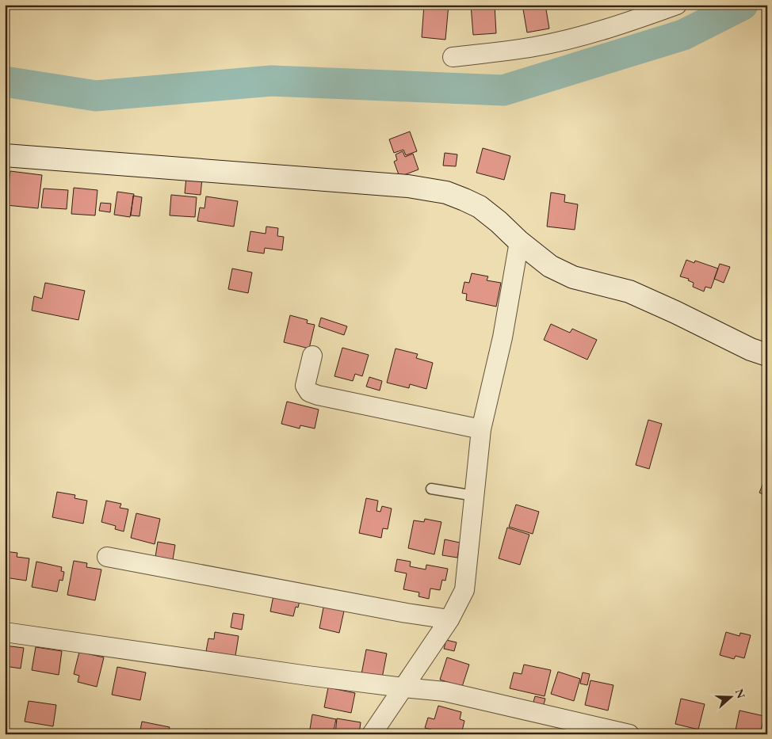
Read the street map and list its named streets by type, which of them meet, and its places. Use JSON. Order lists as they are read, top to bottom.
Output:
{
  "north": "right"
}
